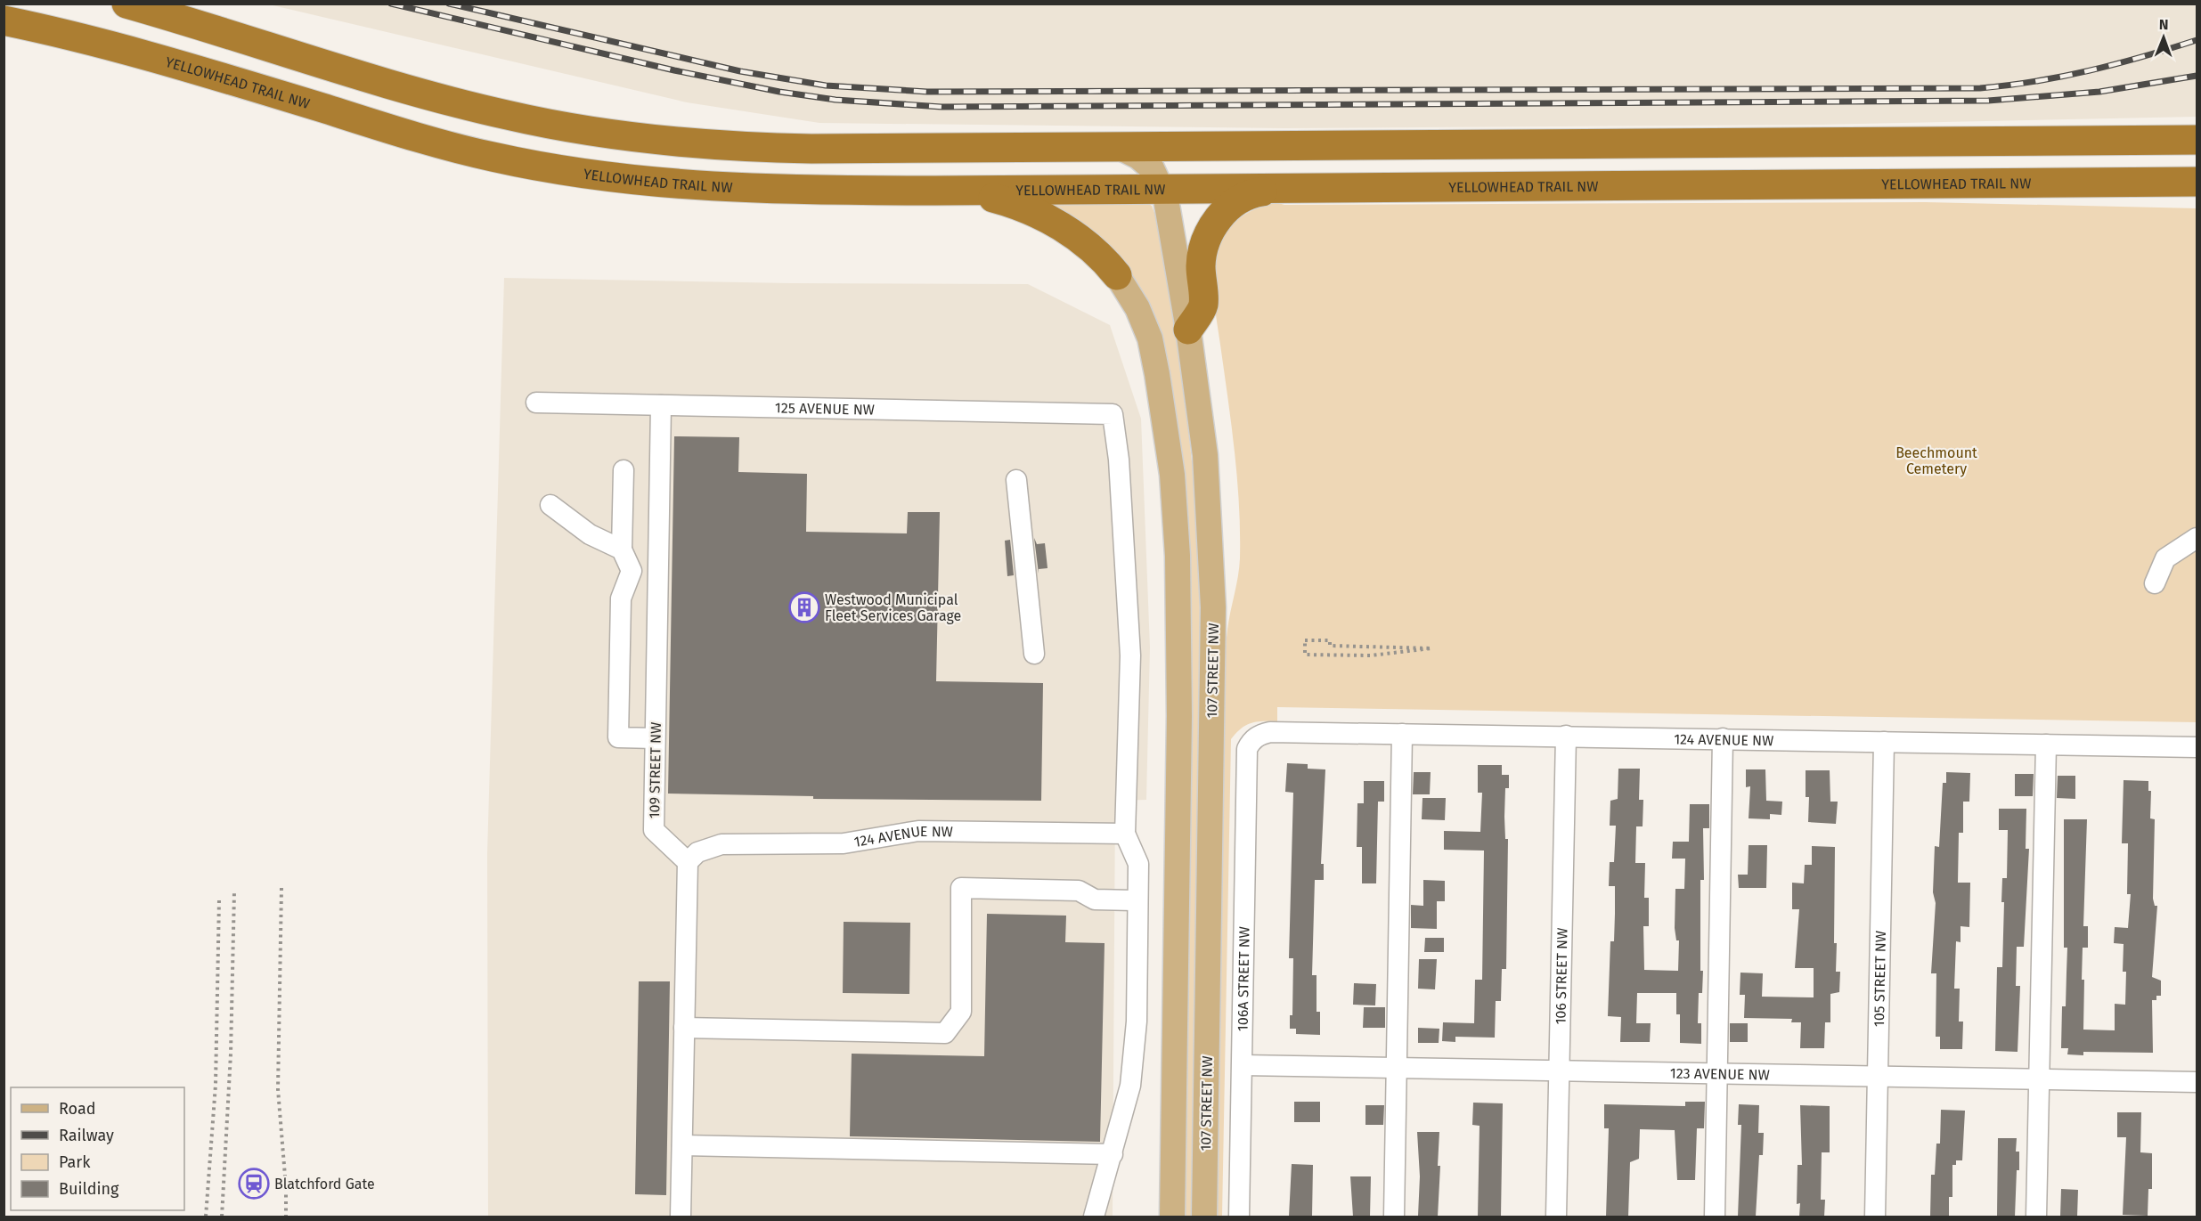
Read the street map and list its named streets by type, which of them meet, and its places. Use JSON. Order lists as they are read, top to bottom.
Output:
{
  "streets": {
    "highway": ["YELLOWHEAD TRAIL NW"],
    "main road": ["107 STREET NW"],
    "street": [
      "125 AVENUE NW",
      "124 AVENUE NW",
      "109 STREET NW",
      "106 STREET NW",
      "106A STREET NW",
      "105 STREET NW",
      "123 AVENUE NW"
    ]
  },
  "crossings": [
    ["YELLOWHEAD TRAIL NW", "107 STREET NW"],
    ["125 AVENUE NW", "124 AVENUE NW"],
    ["125 AVENUE NW", "109 STREET NW"],
    ["124 AVENUE NW", "109 STREET NW"],
    ["124 AVENUE NW", "106 STREET NW"],
    ["124 AVENUE NW", "106A STREET NW"],
    ["124 AVENUE NW", "105 STREET NW"],
    ["106 STREET NW", "123 AVENUE NW"],
    ["106A STREET NW", "123 AVENUE NW"],
    ["105 STREET NW", "123 AVENUE NW"]
  ],
  "parks": ["Beechmount Cemetery"],
  "places": {
    "building": ["Westwood Municipal Fleet Services Garage"],
    "station": ["Blatchford Gate"]
  },
  "legend": [
    "Road",
    "Railway",
    "Park",
    "Building"
  ],
  "north": "top"
}
